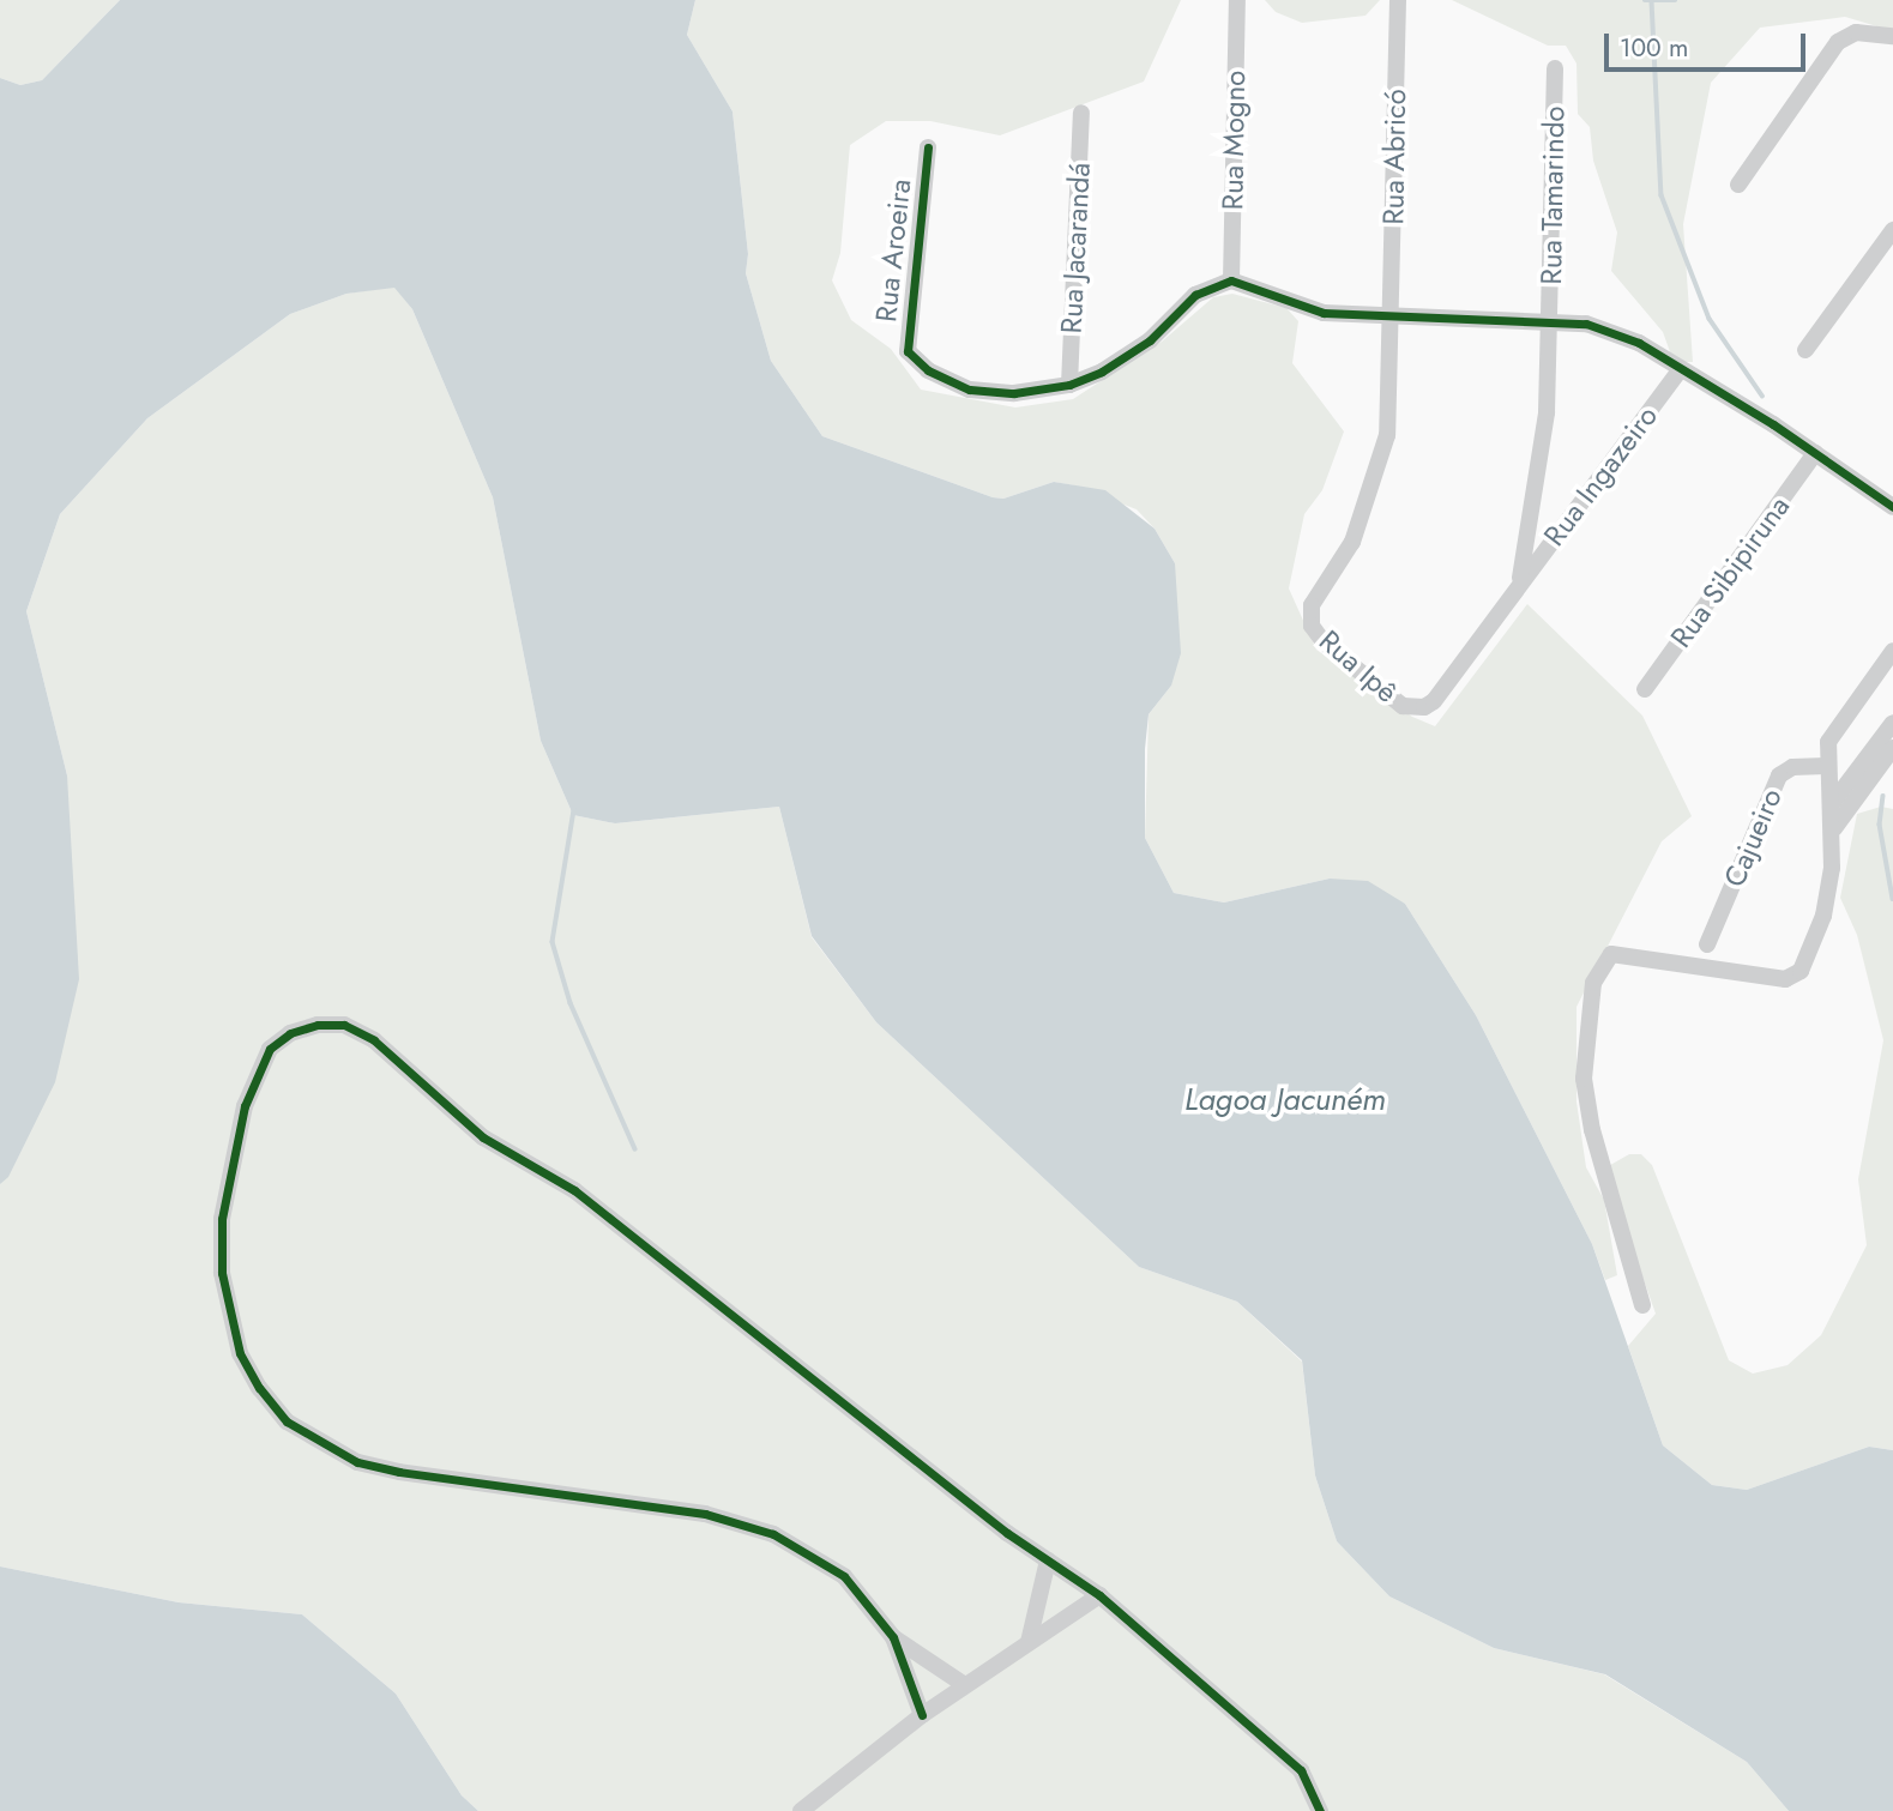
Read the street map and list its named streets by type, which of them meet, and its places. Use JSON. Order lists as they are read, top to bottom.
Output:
{
  "streets": {
    "street": [
      "Rua Mogno",
      "Rua Abricó",
      "Rua Tamarindo",
      "Rua Jacarandá",
      "Rua Aroeira",
      "Rua Ingazeiro",
      "Rua Sibipiruna",
      "Rua Ipê",
      "Cajueiro"
    ]
  },
  "crossings": [
    ["Rua Abricó", "Rua Ipê"],
    ["Rua Tamarindo", "Rua Ingazeiro"],
    ["Rua Tamarindo", "Rua Ipê"],
    ["Rua Jacarandá", "Rua Aroeira"],
    ["Rua Ingazeiro", "Rua Ipê"]
  ],
  "water": ["Lagoa Jacuném"],
  "scale_bar": "100 m"
}
